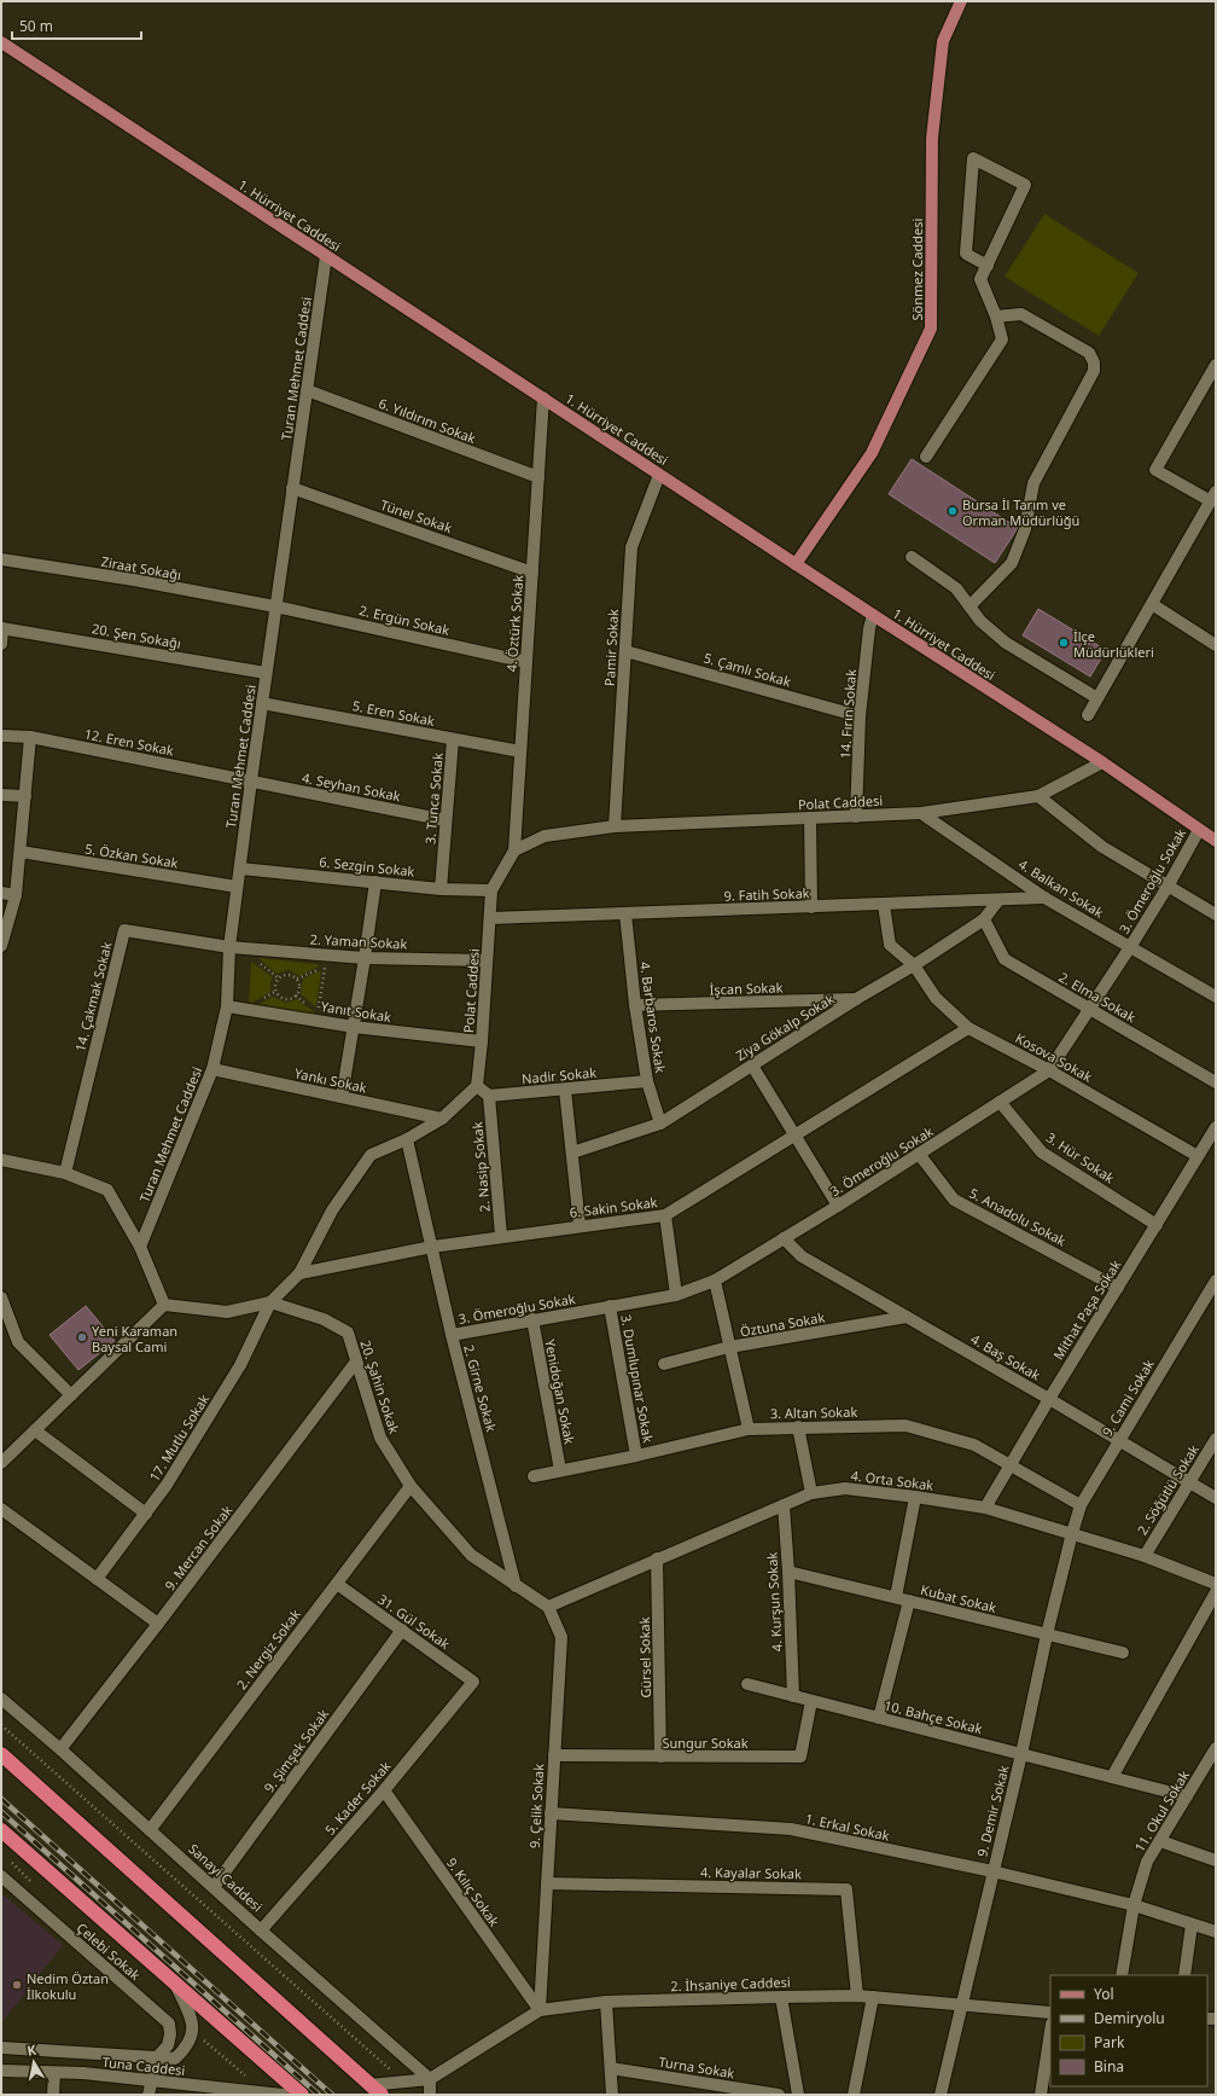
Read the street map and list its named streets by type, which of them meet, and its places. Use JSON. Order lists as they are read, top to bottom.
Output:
{
  "streets": {
    "main road": ["1. Hürriyet Caddesi", "Sönmez Caddesi"],
    "street": [
      "Turan Mehmet Caddesi",
      "6. Yıldırım Sokak",
      "Tünel Sokak",
      "Ziraat Sokağı",
      "2. Ergün Sokak",
      "4. Öztürk Sokak",
      "20. Şen Sokağı",
      "Pamir Sokak",
      "5. Çamlı Sokak",
      "5. Eren Sokak",
      "14. Fırın Sokak",
      "12. Eren Sokak",
      "4. Seyhan Sokak",
      "3. Tunca Sokak",
      "Polat Caddesi",
      "5. Özkan Sokak",
      "6. Sezgin Sokak",
      "3. Ömeroğlu Sokak",
      "4. Balkan Sokak",
      "9. Fatih Sokak",
      "2. Yaman Sokak",
      "İşcan Sokak",
      "14. Çakmak Sokak",
      "2. Elma Sokak",
      "Yanıt Sokak",
      "4. Barbaros Sokak",
      "Ziya Gökalp Sokak",
      "Kosova Sokak",
      "Nadir Sokak",
      "Yankı Sokak",
      "3. Hür Sokak",
      "2. Nasip Sokak",
      "6. Sakin Sokak",
      "5. Anadolu Sokak",
      "Mithat Paşa Sokak",
      "Öztuna Sokak",
      "4. Baş Sokak",
      "3. Dumlupınar Sokak",
      "20. Şahin Sokak",
      "2. Girne Sokak",
      "Yenidoğan Sokak",
      "9. Cami Sokak",
      "3. Altan Sokak",
      "17. Mutlu Sokak",
      "4. Orta Sokak",
      "2. Söğütlü Sokak",
      "9. Mercan Sokak",
      "Kubat Sokak",
      "4. Kurşun Sokak",
      "31. Gül Sokak",
      "2. Nergiz Sokak",
      "Gürsel Sokak",
      "10. Bahçe Sokak",
      "Sungur Sokak",
      "9. Şimşek Sokak",
      "5. Kader Sokak",
      "9. Çelik Sokak",
      "9. Demir Sokak",
      "11. Okul Sokak",
      "1. Erkal Sokak",
      "4. Kayalar Sokak",
      "Sanayi Caddesi",
      "9. Kılıç Sokak",
      "Çelebi Sokak",
      "2. İhsaniye Caddesi",
      "Tuna Caddesi",
      "Turna Sokak"
    ]
  },
  "crossings": [
    ["1. Hürriyet Caddesi", "Sönmez Caddesi"],
    ["1. Hürriyet Caddesi", "Turan Mehmet Caddesi"],
    ["1. Hürriyet Caddesi", "4. Öztürk Sokak"],
    ["1. Hürriyet Caddesi", "Pamir Sokak"],
    ["1. Hürriyet Caddesi", "14. Fırın Sokak"],
    ["1. Hürriyet Caddesi", "Polat Caddesi"],
    ["1. Hürriyet Caddesi", "3. Ömeroğlu Sokak"],
    ["Turan Mehmet Caddesi", "6. Yıldırım Sokak"],
    ["Turan Mehmet Caddesi", "Tünel Sokak"],
    ["Turan Mehmet Caddesi", "Ziraat Sokağı"],
    ["Turan Mehmet Caddesi", "2. Ergün Sokak"],
    ["Turan Mehmet Caddesi", "20. Şen Sokağı"],
    ["Turan Mehmet Caddesi", "5. Eren Sokak"],
    ["Turan Mehmet Caddesi", "12. Eren Sokak"],
    ["Turan Mehmet Caddesi", "4. Seyhan Sokak"],
    ["Turan Mehmet Caddesi", "5. Özkan Sokak"],
    ["Turan Mehmet Caddesi", "6. Sezgin Sokak"],
    ["Turan Mehmet Caddesi", "2. Yaman Sokak"],
    ["Turan Mehmet Caddesi", "14. Çakmak Sokak"],
    ["Turan Mehmet Caddesi", "Yanıt Sokak"],
    ["Turan Mehmet Caddesi", "Yankı Sokak"],
    ["6. Yıldırım Sokak", "4. Öztürk Sokak"],
    ["Tünel Sokak", "4. Öztürk Sokak"],
    ["Ziraat Sokağı", "2. Ergün Sokak"],
    ["2. Ergün Sokak", "4. Öztürk Sokak"],
    ["4. Öztürk Sokak", "5. Eren Sokak"],
    ["4. Öztürk Sokak", "Polat Caddesi"],
    ["Pamir Sokak", "5. Çamlı Sokak"],
    ["Pamir Sokak", "Polat Caddesi"],
    ["5. Çamlı Sokak", "14. Fırın Sokak"],
    ["5. Eren Sokak", "3. Tunca Sokak"],
    ["14. Fırın Sokak", "Polat Caddesi"],
    ["12. Eren Sokak", "4. Seyhan Sokak"],
    ["4. Seyhan Sokak", "3. Tunca Sokak"],
    ["3. Tunca Sokak", "6. Sezgin Sokak"],
    ["Polat Caddesi", "6. Sezgin Sokak"],
    ["Polat Caddesi", "4. Balkan Sokak"],
    ["Polat Caddesi", "9. Fatih Sokak"],
    ["Polat Caddesi", "2. Yaman Sokak"],
    ["Polat Caddesi", "Yanıt Sokak"],
    ["3. Ömeroğlu Sokak", "4. Balkan Sokak"],
    ["3. Ömeroğlu Sokak", "2. Elma Sokak"],
    ["3. Ömeroğlu Sokak", "Kosova Sokak"],
    ["3. Ömeroğlu Sokak", "3. Hür Sokak"],
    ["3. Ömeroğlu Sokak", "5. Anadolu Sokak"],
    ["3. Ömeroğlu Sokak", "4. Baş Sokak"],
    ["3. Ömeroğlu Sokak", "3. Dumlupınar Sokak"],
    ["3. Ömeroğlu Sokak", "2. Girne Sokak"],
    ["3. Ömeroğlu Sokak", "Yenidoğan Sokak"],
    ["4. Balkan Sokak", "9. Fatih Sokak"],
    ["9. Fatih Sokak", "4. Barbaros Sokak"],
    ["9. Fatih Sokak", "Ziya Gökalp Sokak"],
    ["9. Fatih Sokak", "Kosova Sokak"],
    ["2. Yaman Sokak", "14. Çakmak Sokak"],
    ["İşcan Sokak", "4. Barbaros Sokak"],
    ["İşcan Sokak", "Ziya Gökalp Sokak"],
    ["2. Elma Sokak", "Ziya Gökalp Sokak"],
    ["4. Barbaros Sokak", "Ziya Gökalp Sokak"],
    ["4. Barbaros Sokak", "Nadir Sokak"],
    ["Ziya Gökalp Sokak", "Kosova Sokak"],
    ["Kosova Sokak", "6. Sakin Sokak"],
    ["Kosova Sokak", "Mithat Paşa Sokak"],
    ["Nadir Sokak", "2. Nasip Sokak"],
    ["3. Hür Sokak", "Mithat Paşa Sokak"],
    ["2. Nasip Sokak", "6. Sakin Sokak"],
    ["6. Sakin Sokak", "2. Girne Sokak"],
    ["5. Anadolu Sokak", "Mithat Paşa Sokak"],
    ["Mithat Paşa Sokak", "4. Baş Sokak"],
    ["Mithat Paşa Sokak", "3. Altan Sokak"],
    ["Mithat Paşa Sokak", "4. Orta Sokak"],
    ["Öztuna Sokak", "4. Baş Sokak"],
    ["4. Baş Sokak", "9. Cami Sokak"],
    ["4. Baş Sokak", "2. Söğütlü Sokak"],
    ["3. Dumlupınar Sokak", "3. Altan Sokak"],
    ["20. Şahin Sokak", "2. Girne Sokak"],
    ["20. Şahin Sokak", "17. Mutlu Sokak"],
    ["20. Şahin Sokak", "4. Orta Sokak"],
    ["20. Şahin Sokak", "9. Mercan Sokak"],
    ["20. Şahin Sokak", "2. Nergiz Sokak"],
    ["20. Şahin Sokak", "9. Çelik Sokak"],
    ["Yenidoğan Sokak", "3. Altan Sokak"],
    ["9. Cami Sokak", "3. Altan Sokak"],
    ["9. Cami Sokak", "4. Orta Sokak"],
    ["9. Cami Sokak", "9. Demir Sokak"],
    ["4. Orta Sokak", "2. Söğütlü Sokak"],
    ["4. Orta Sokak", "4. Kurşun Sokak"],
    ["4. Orta Sokak", "Gürsel Sokak"],
    ["4. Orta Sokak", "9. Çelik Sokak"],
    ["4. Orta Sokak", "9. Demir Sokak"],
    ["9. Mercan Sokak", "Sanayi Caddesi"],
    ["Kubat Sokak", "4. Kurşun Sokak"],
    ["Kubat Sokak", "9. Demir Sokak"],
    ["4. Kurşun Sokak", "10. Bahçe Sokak"],
    ["31. Gül Sokak", "2. Nergiz Sokak"],
    ["31. Gül Sokak", "9. Şimşek Sokak"],
    ["31. Gül Sokak", "5. Kader Sokak"],
    ["2. Nergiz Sokak", "Sanayi Caddesi"],
    ["Gürsel Sokak", "Sungur Sokak"],
    ["10. Bahçe Sokak", "Sungur Sokak"],
    ["10. Bahçe Sokak", "9. Demir Sokak"],
    ["10. Bahçe Sokak", "11. Okul Sokak"],
    ["Sungur Sokak", "9. Çelik Sokak"],
    ["9. Şimşek Sokak", "Sanayi Caddesi"],
    ["5. Kader Sokak", "Sanayi Caddesi"],
    ["5. Kader Sokak", "9. Kılıç Sokak"],
    ["9. Çelik Sokak", "1. Erkal Sokak"],
    ["9. Çelik Sokak", "4. Kayalar Sokak"],
    ["9. Çelik Sokak", "9. Kılıç Sokak"],
    ["9. Çelik Sokak", "2. İhsaniye Caddesi"],
    ["9. Demir Sokak", "1. Erkal Sokak"],
    ["9. Demir Sokak", "2. İhsaniye Caddesi"],
    ["11. Okul Sokak", "1. Erkal Sokak"],
    ["4. Kayalar Sokak", "2. İhsaniye Caddesi"],
    ["Sanayi Caddesi", "2. İhsaniye Caddesi"],
    ["9. Kılıç Sokak", "2. İhsaniye Caddesi"],
    ["Çelebi Sokak", "Tuna Caddesi"]
  ],
  "places": [
    "Bursa İl Tarım ve Orman Müdürlüğü",
    "İlçe Müdürlükleri",
    "Yeni Karaman Baysal Cami",
    "Nedim Öztan İlkokulu"
  ],
  "legend": [
    "Yol",
    "Demiryolu",
    "Park",
    "Bina"
  ],
  "scale_bar": "50 m",
  "north": "top"
}
